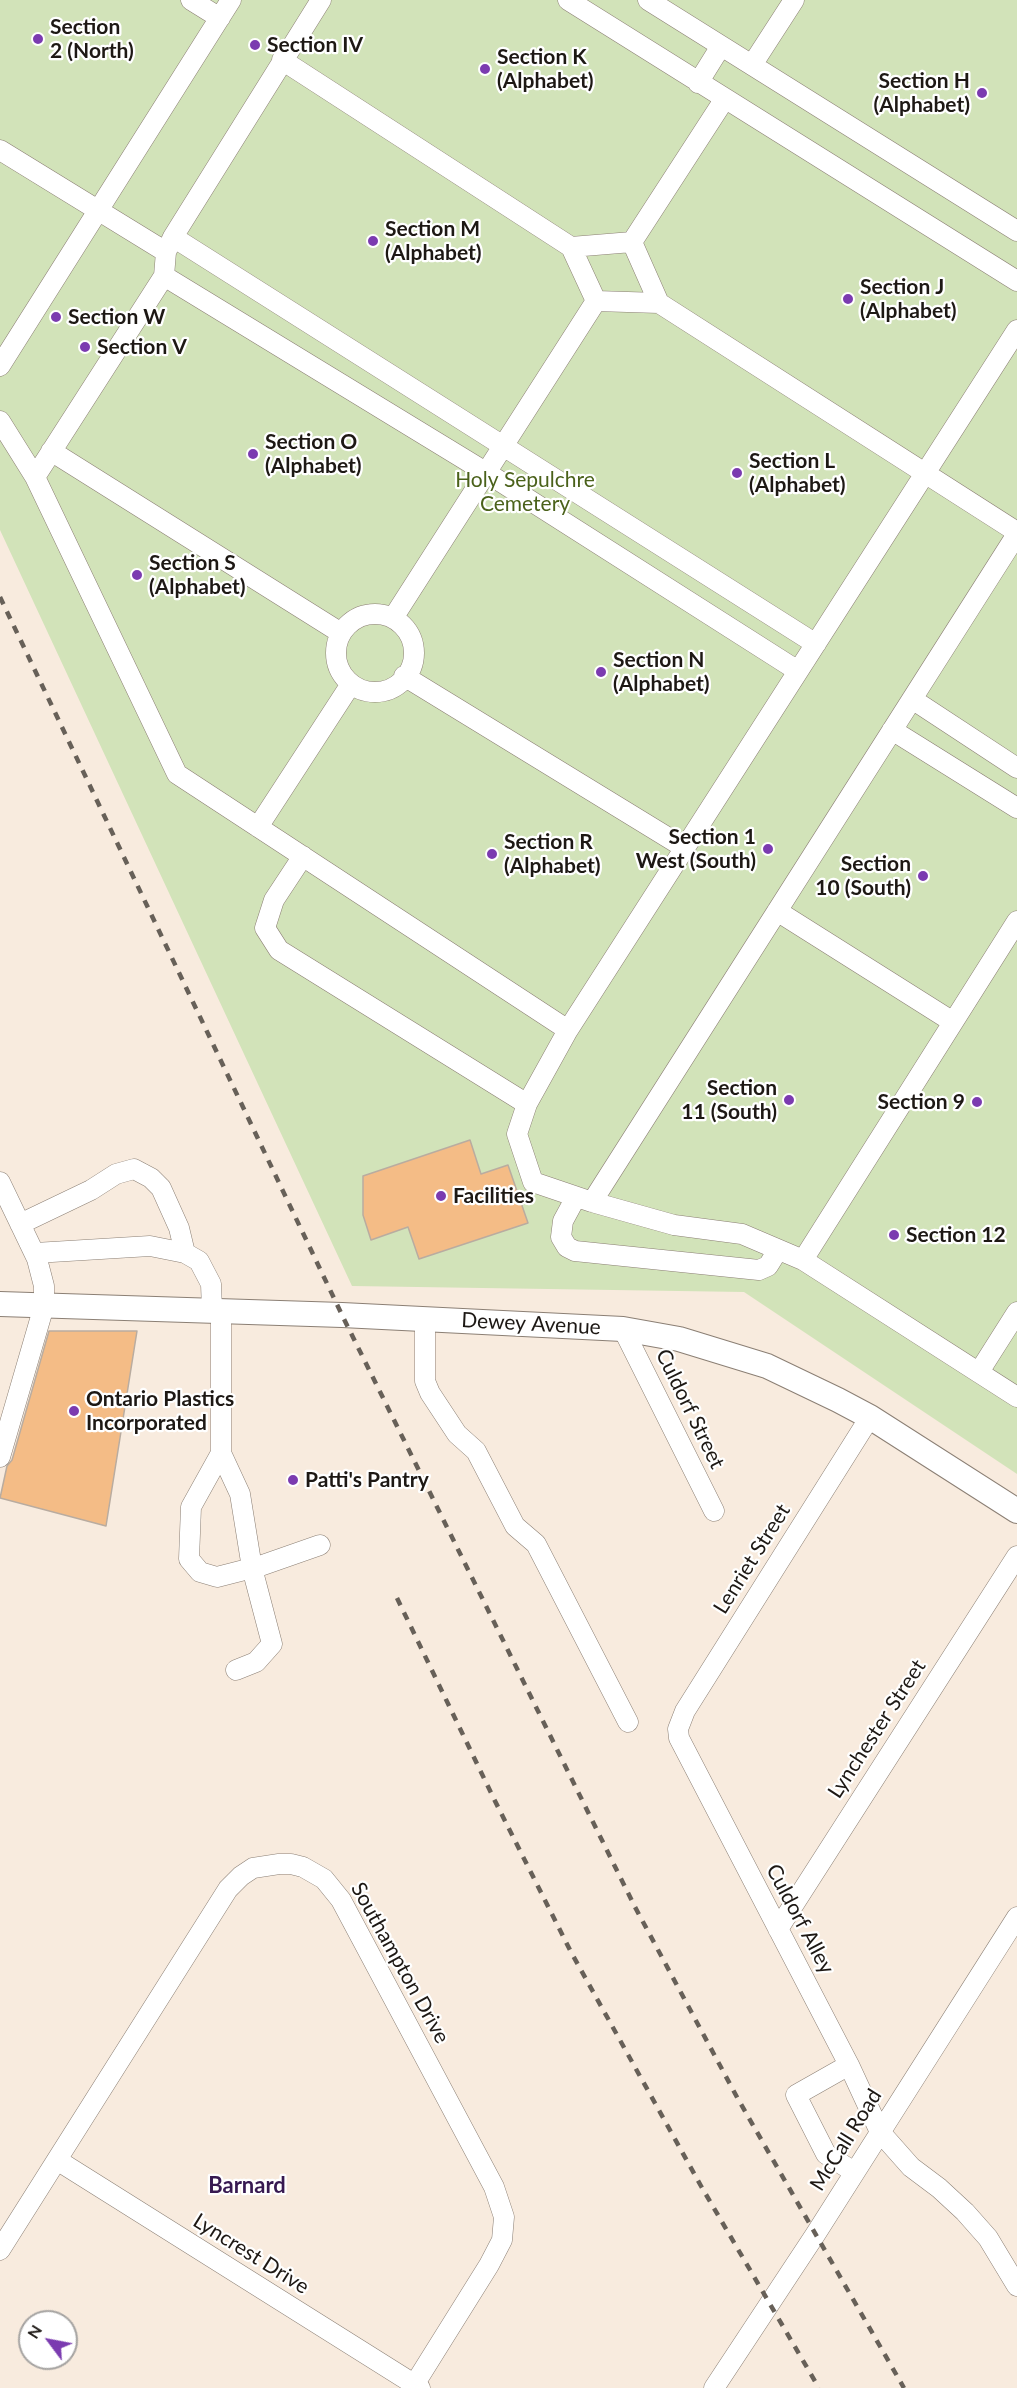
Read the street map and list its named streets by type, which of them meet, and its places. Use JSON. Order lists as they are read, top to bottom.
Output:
{
  "streets": {
    "main road": ["Dewey Avenue"],
    "street": [
      "Culdorf Street",
      "Lenriet Street",
      "Lynchester Street",
      "Culdorf Alley",
      "Southampton Drive",
      "McCall Road",
      "Lyncrest Drive"
    ]
  },
  "crossings": [
    ["Dewey Avenue", "Culdorf Street"],
    ["Dewey Avenue", "Lenriet Street"],
    ["Lenriet Street", "Culdorf Alley"],
    ["Lynchester Street", "Culdorf Alley"],
    ["Culdorf Alley", "McCall Road"],
    ["Southampton Drive", "Lyncrest Drive"]
  ],
  "districts": ["Barnard"],
  "parks": ["Holy Sepulchre Cemetery"],
  "places": [
    "Section 2 (North)",
    "Section IV",
    "Section K (Alphabet)",
    "Section H (Alphabet)",
    "Section M (Alphabet)",
    "Section J (Alphabet)",
    "Section W",
    "Section V",
    "Section O (Alphabet)",
    "Section L (Alphabet)",
    "Section S (Alphabet)",
    "Section N (Alphabet)",
    "Section 1 West (South)",
    "Section R (Alphabet)",
    "Section 10 (South)",
    "Section 11 (South)",
    "Section 9",
    "Facilities",
    "Section 12",
    "Ontario Plastics Incorporated",
    "Patti's Pantry"
  ],
  "north": "top left"
}
